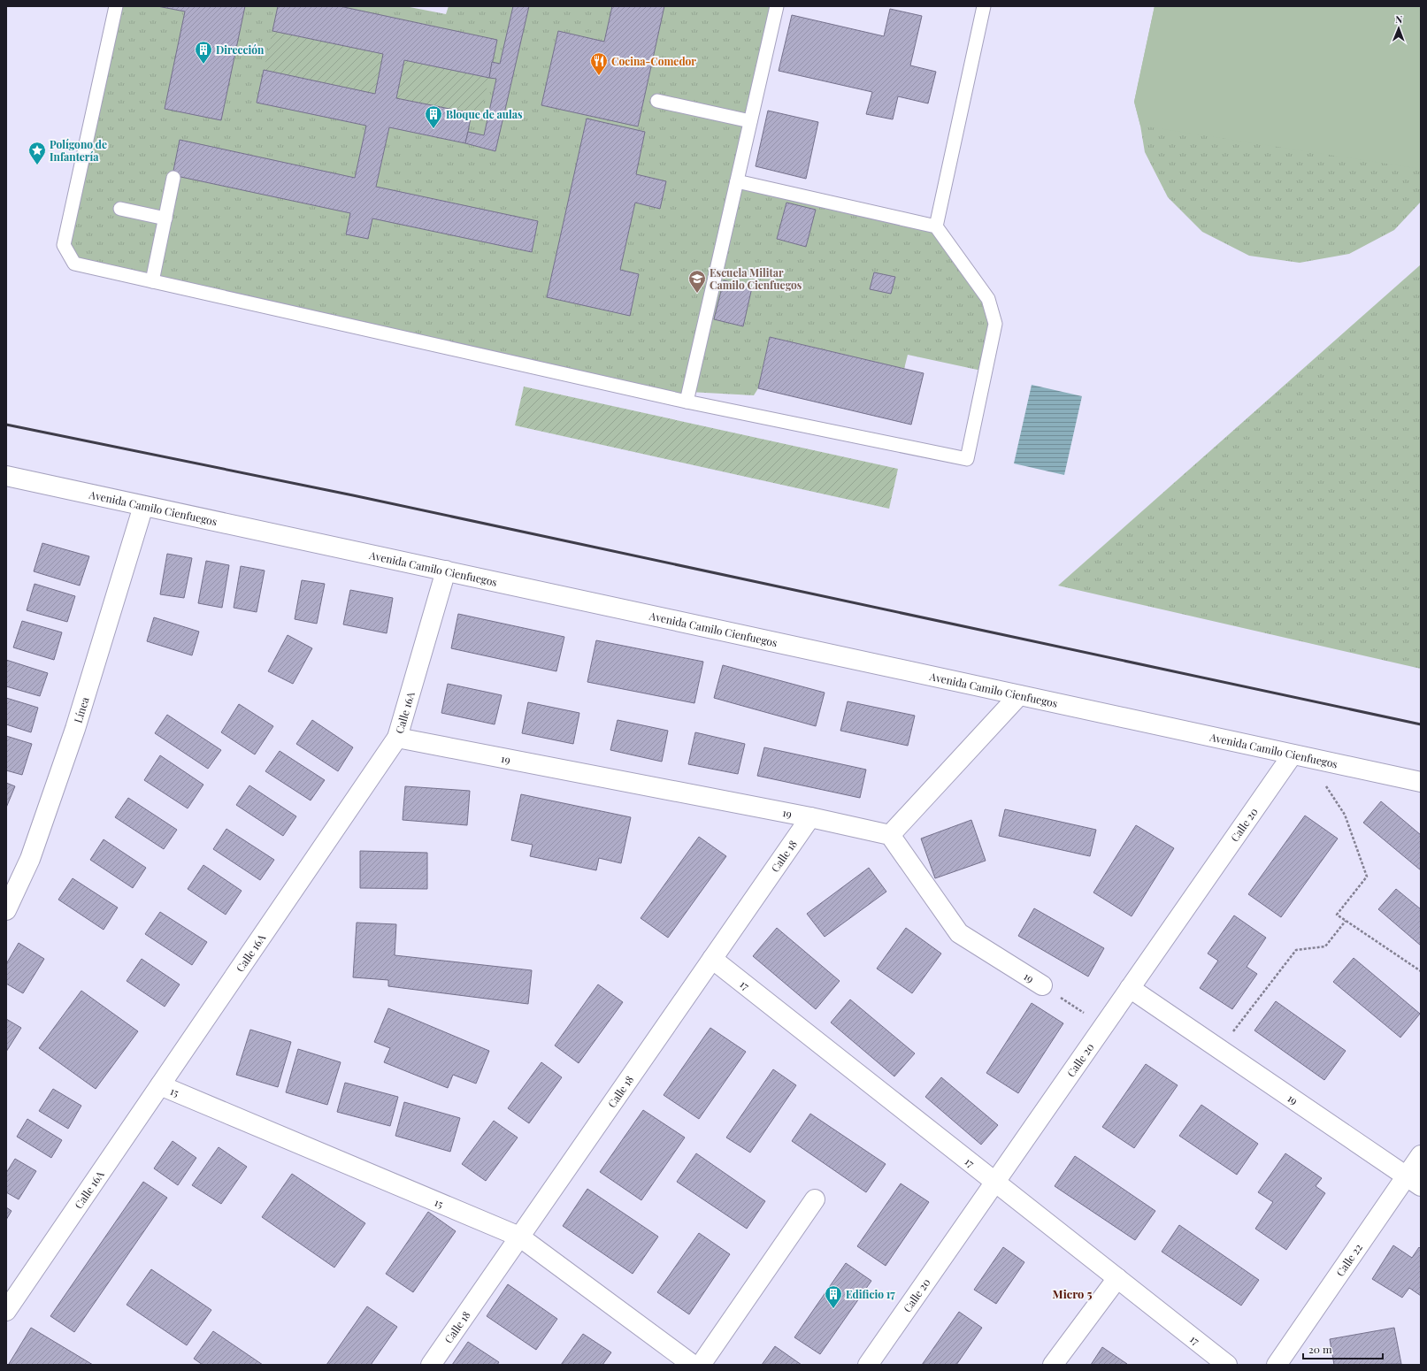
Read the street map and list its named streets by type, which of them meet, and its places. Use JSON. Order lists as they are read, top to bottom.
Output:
{
  "streets": {
    "street": [
      "Avenida Camilo Cienfuegos",
      "Línea",
      "Calle 16A",
      "19",
      "Calle 20",
      "Calle 18",
      "17",
      "15",
      "Calle 22"
    ]
  },
  "crossings": [
    ["Avenida Camilo Cienfuegos", "Línea"],
    ["Avenida Camilo Cienfuegos", "Calle 16A"],
    ["Avenida Camilo Cienfuegos", "Calle 20"],
    ["Calle 16A", "19"],
    ["Calle 16A", "15"],
    ["19", "Calle 20"],
    ["19", "Calle 18"],
    ["19", "Calle 22"],
    ["Calle 20", "17"],
    ["Calle 18", "17"],
    ["Calle 18", "15"]
  ],
  "districts": ["Micro 5"],
  "places": {
    "building": ["Dirección", "Bloque de aulas", "Edificio 17"],
    "restaurant": ["Cocina-Comedor"],
    "place": ["Polígono de Infantería"],
    "school or university": ["Escuela Militar Camilo Cienfuegos"]
  },
  "scale_bar": "20 m",
  "north": "top"
}
